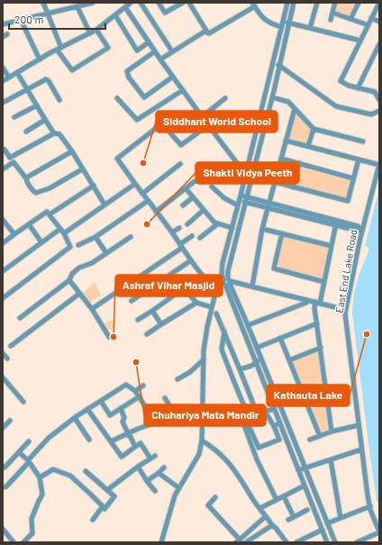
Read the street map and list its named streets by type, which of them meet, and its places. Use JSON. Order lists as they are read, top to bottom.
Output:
{
  "streets": {
    "street": ["East End Lake Road"]
  },
  "places": [
    "Siddhant World School",
    "Shakti Vidya Peeth",
    "Kathauta Lake",
    "Ashraf Vihar Masjid",
    "Chuhariya Mata Mandir"
  ],
  "scale_bar": "200 m"
}
